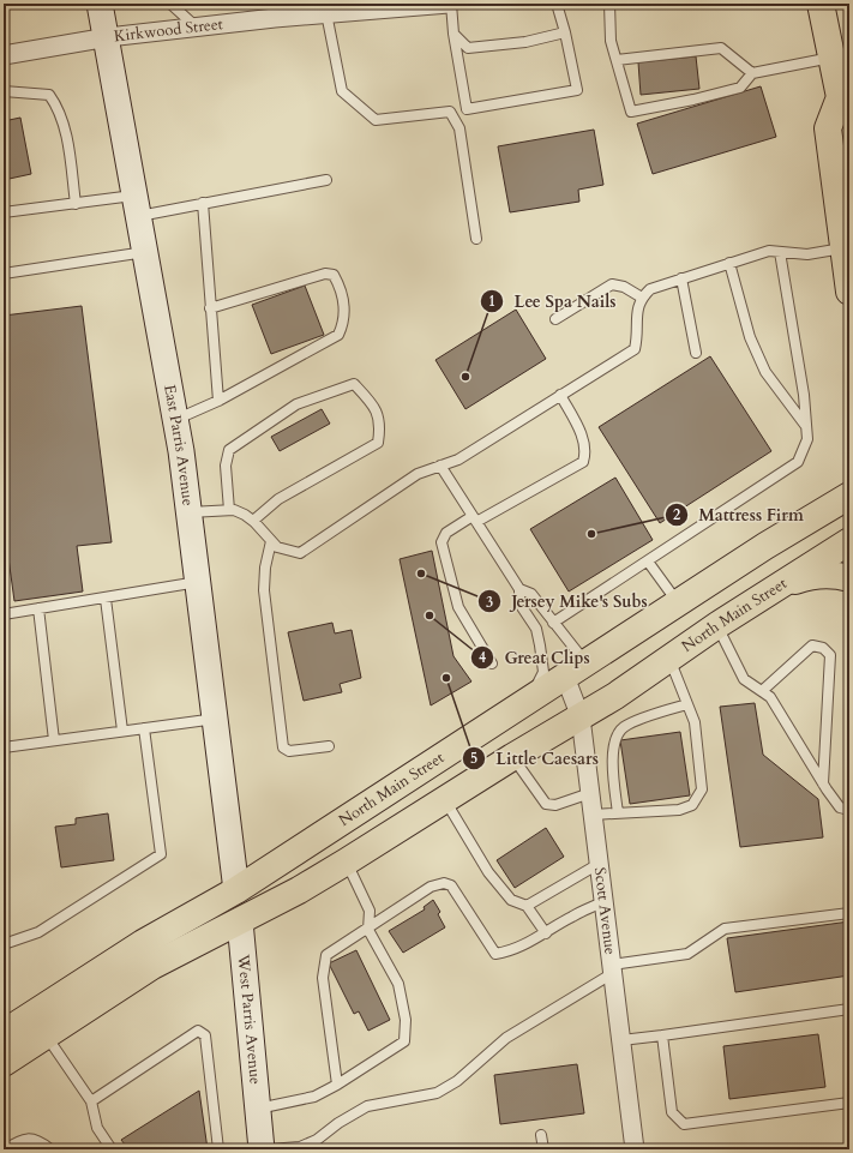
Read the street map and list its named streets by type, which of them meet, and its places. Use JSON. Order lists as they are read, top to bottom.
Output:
{
  "streets": {
    "main road": ["North Main Street"],
    "street": [
      "Kirkwood Street",
      "East Parris Avenue",
      "Scott Avenue",
      "West Parris Avenue"
    ]
  },
  "crossings": [
    ["Kirkwood Street", "East Parris Avenue"],
    ["East Parris Avenue", "North Main Street"],
    ["East Parris Avenue", "West Parris Avenue"],
    ["North Main Street", "Scott Avenue"],
    ["North Main Street", "West Parris Avenue"]
  ],
  "places": [
    "Lee Spa Nails",
    "Mattress Firm",
    "Jersey Mike's Subs",
    "Great Clips",
    "Little Caesars"
  ]
}
